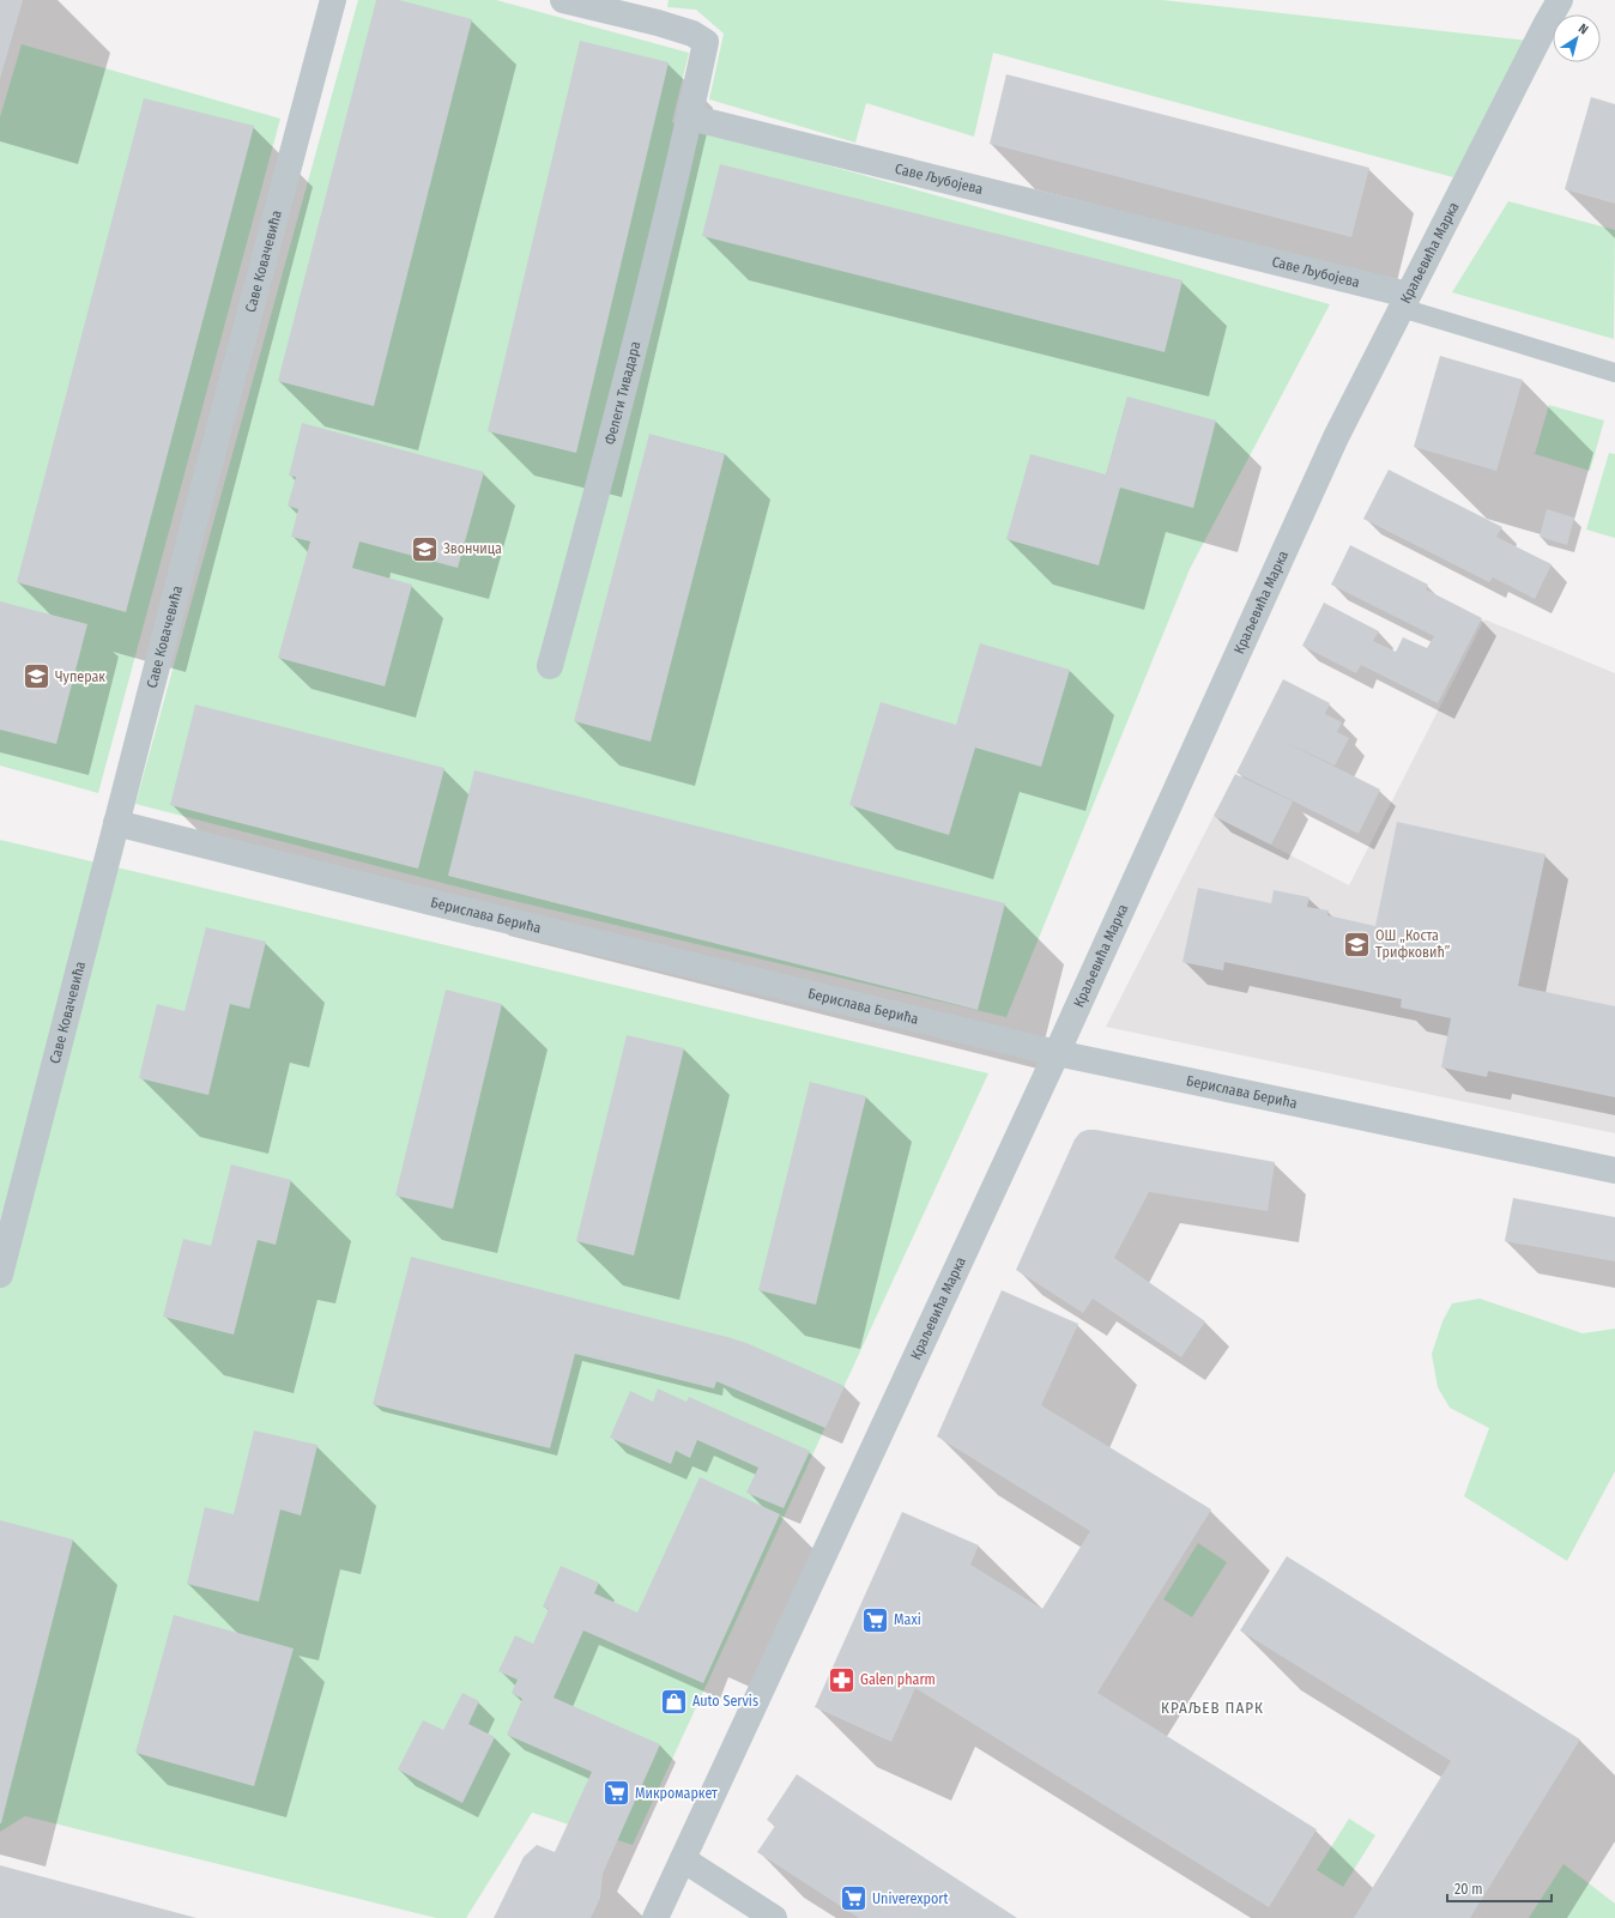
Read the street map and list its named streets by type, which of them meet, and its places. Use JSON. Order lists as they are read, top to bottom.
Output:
{
  "streets": {
    "street": [
      "Саве Љубојева",
      "Краљевића Марка",
      "Саве Ковачевића",
      "Фелеги Тивадара",
      "Берислава Берића"
    ]
  },
  "crossings": [
    ["Саве Љубојева", "Краљевића Марка"],
    ["Саве Љубојева", "Фелеги Тивадара"],
    ["Краљевића Марка", "Берислава Берића"],
    ["Саве Ковачевића", "Берислава Берића"]
  ],
  "districts": ["КРАЉЕВ ПАРК"],
  "places": {
    "school or university": ["Звончица", "Чуперак", "ОШ „Коста Трифковић”"],
    "supermarket": ["Maxi", "Микромаркет", "Univerexport"],
    "pharmacy": ["Galen pharm"],
    "shop": ["Auto Servis"]
  },
  "scale_bar": "20 m",
  "north": "top right"
}
